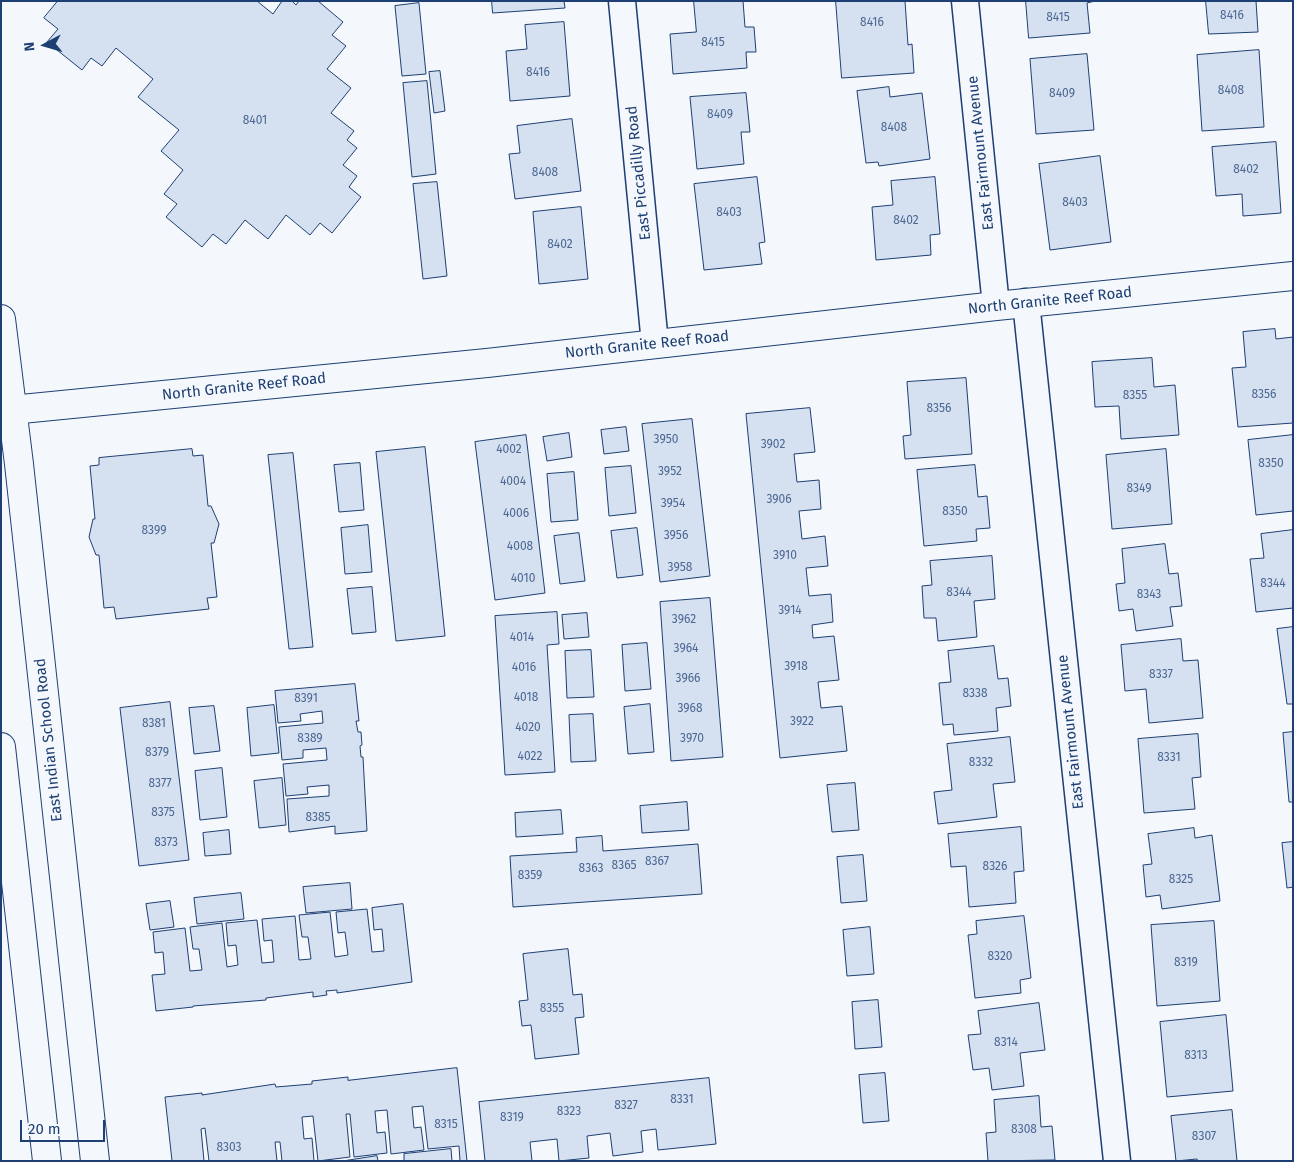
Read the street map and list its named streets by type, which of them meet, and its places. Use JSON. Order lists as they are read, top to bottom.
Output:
{
  "streets": {
    "street": [
      "East Fairmount Avenue",
      "East Piccadilly Road",
      "North Granite Reef Road",
      "East Indian School Road"
    ]
  },
  "crossings": [
    ["East Fairmount Avenue", "North Granite Reef Road"],
    ["East Piccadilly Road", "North Granite Reef Road"],
    ["North Granite Reef Road", "East Indian School Road"]
  ],
  "house_numbers": [
    "8416",
    "8415",
    "8416",
    "8415",
    "8416",
    "8408",
    "8409",
    "8409",
    "8401",
    "8408",
    "8402",
    "8408",
    "8403",
    "8403",
    "8402",
    "8402",
    "8356",
    "8355",
    "8356",
    "3950",
    "3902",
    "4002",
    "8350",
    "3952",
    "4004",
    "8349",
    "3906",
    "3954",
    "8350",
    "4006",
    "8399",
    "3956",
    "4008",
    "3910",
    "3958",
    "4010",
    "8344",
    "8344",
    "8343",
    "3914",
    "3962",
    "4014",
    "3964",
    "3918",
    "4016",
    "8337",
    "3966",
    "8338",
    "4018",
    "8391",
    "3968",
    "3922",
    "8381",
    "4020",
    "8389",
    "3970",
    "8379",
    "4022",
    "8331",
    "8332",
    "8377",
    "8375",
    "8385",
    "8373",
    "8367",
    "8365",
    "8326",
    "8363",
    "8359",
    "8325",
    "8320",
    "8319",
    "8355",
    "8314",
    "8313",
    "8331",
    "8327",
    "8323",
    "8319",
    "8315",
    "8308",
    "8307",
    "8303"
  ],
  "scale_bar": "20 m",
  "north": "left"
}
